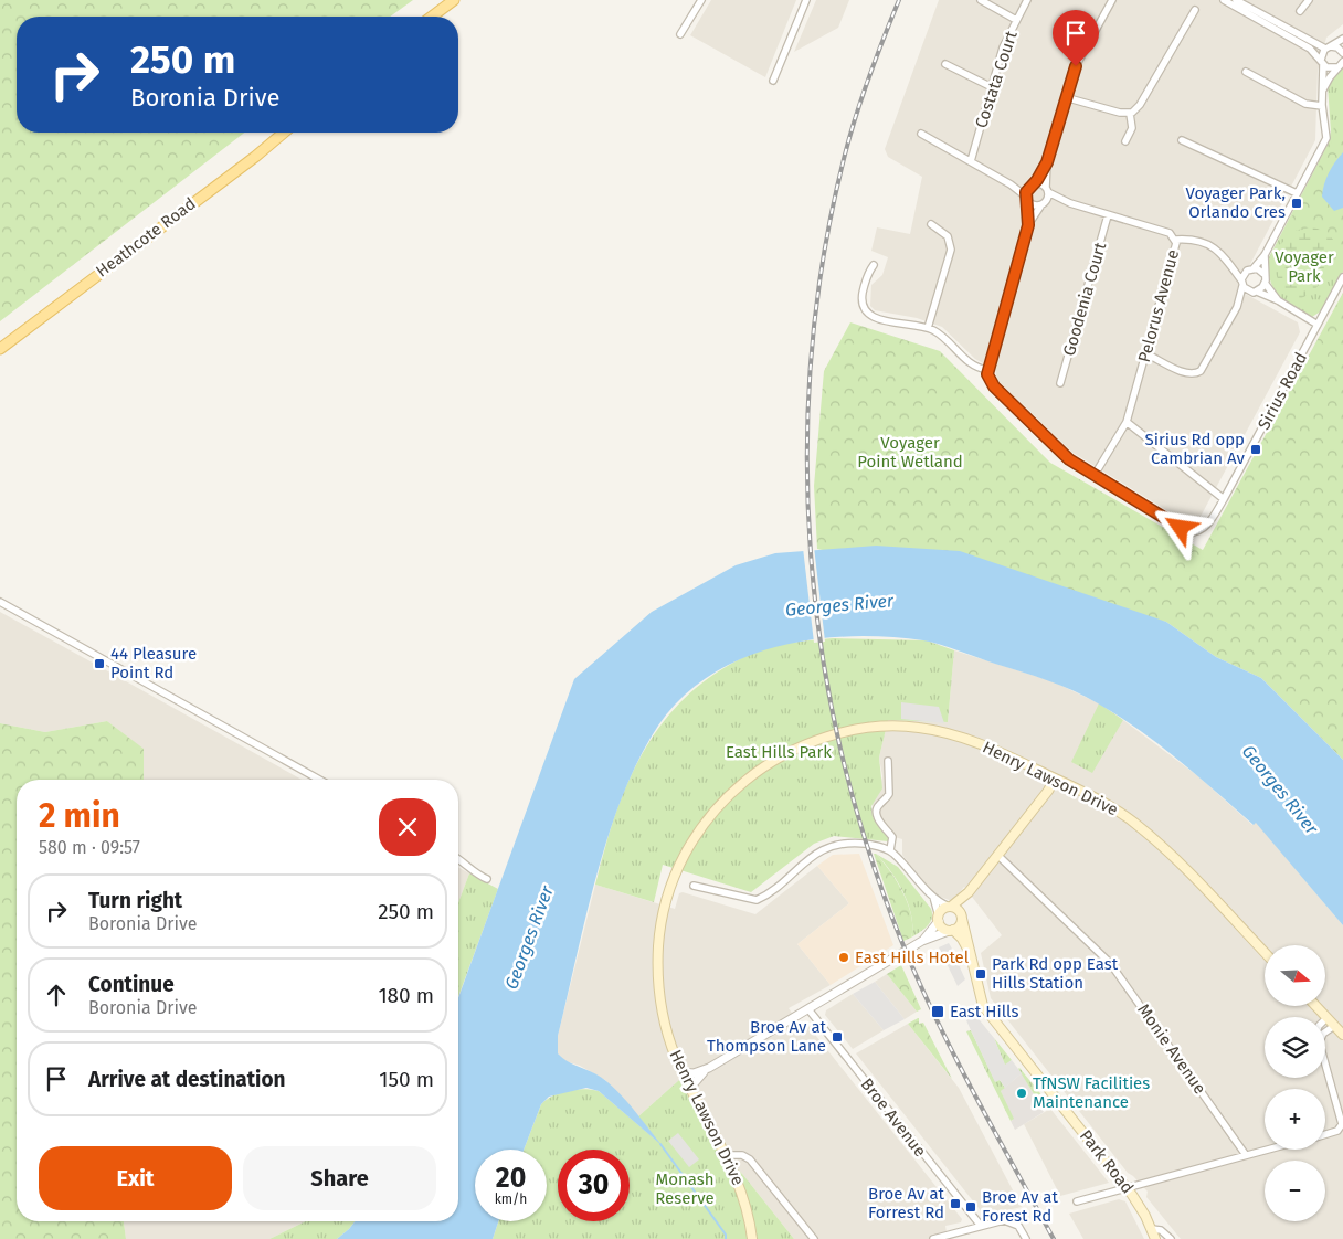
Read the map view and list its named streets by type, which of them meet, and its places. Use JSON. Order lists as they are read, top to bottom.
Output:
{
  "streets": {
    "main road": ["Heathcote Road", "Henry Lawson Drive", "Park Road"],
    "street": [
      "Costata Court",
      "Goodenia Court",
      "Pelorus Avenue",
      "Sirius Road",
      "Monie Avenue",
      "Broe Avenue"
    ]
  },
  "crossings": [
    ["Costata Court", "Pelorus Avenue"],
    ["Goodenia Court", "Pelorus Avenue"],
    ["Pelorus Avenue", "Sirius Road"]
  ],
  "water": ["Georges River"],
  "parks": [
    "Voyager Park",
    "Voyager Point Wetland",
    "East Hills Park",
    "Monash Reserve"
  ],
  "places": {
    "transit": [
      "Voyager Park, Orlando Cres",
      "Sirius Rd opp Cambrian Av",
      "44 Pleasure Point Rd",
      "Park Rd opp East Hills Station",
      "East Hills",
      "Broe Av at Thompson Lane",
      "Broe Av at Forrest Rd",
      "Broe Av at Forest Rd"
    ],
    "other": ["East Hills Hotel", "TfNSW Facilities Maintenance"]
  },
  "north": "right",
  "page": {
    "turn": ["250 m", "Boronia Drive"],
    "heading": ["2 min", "580 m · 09:57"],
    "list": [
      {
        "name": "Turn right",
        "note": "Boronia Drive",
        "value": "250 m"
      },
      {
        "name": "Continue",
        "note": "Boronia Drive",
        "value": "180 m"
      },
      {
        "name": "Arrive at destination",
        "value": "150 m"
      }
    ],
    "map_buttons": ["+", "−"],
    "buttons": ["Exit", "Share"],
    "speed": "20 km/h",
    "limit": "30"
  }
}
